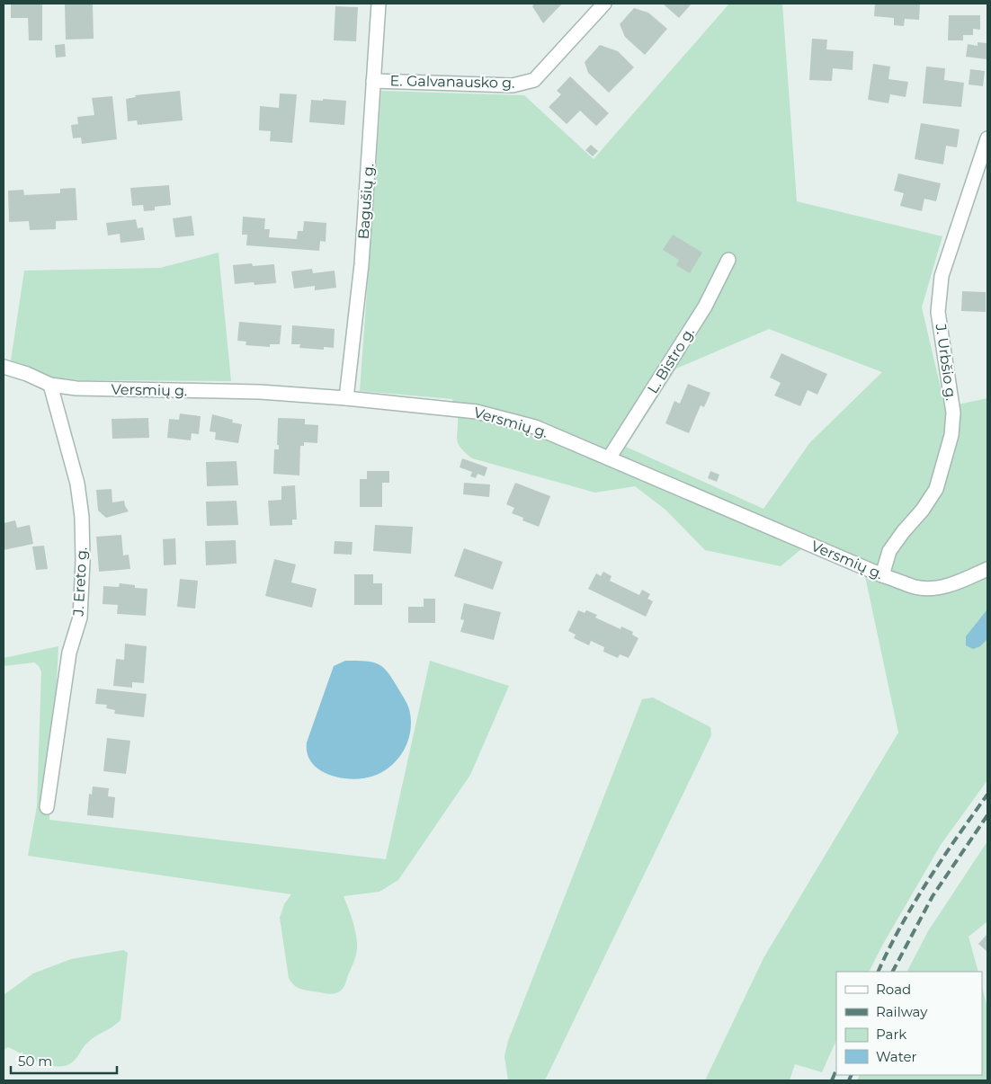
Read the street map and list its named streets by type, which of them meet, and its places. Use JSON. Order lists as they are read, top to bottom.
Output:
{
  "streets": {
    "street": [
      "E. Galvanausko g.",
      "Bagušių g.",
      "L. Bistro g.",
      "J. Urbšio g.",
      "Versmių g.",
      "J. Ereto g."
    ]
  },
  "crossings": [
    ["E. Galvanausko g.", "Bagušių g."],
    ["Bagušių g.", "Versmių g."],
    ["L. Bistro g.", "Versmių g."],
    ["J. Urbšio g.", "Versmių g."],
    ["Versmių g.", "J. Ereto g."]
  ],
  "legend": [
    "Road",
    "Railway",
    "Park",
    "Water"
  ],
  "scale_bar": "50 m"
}
